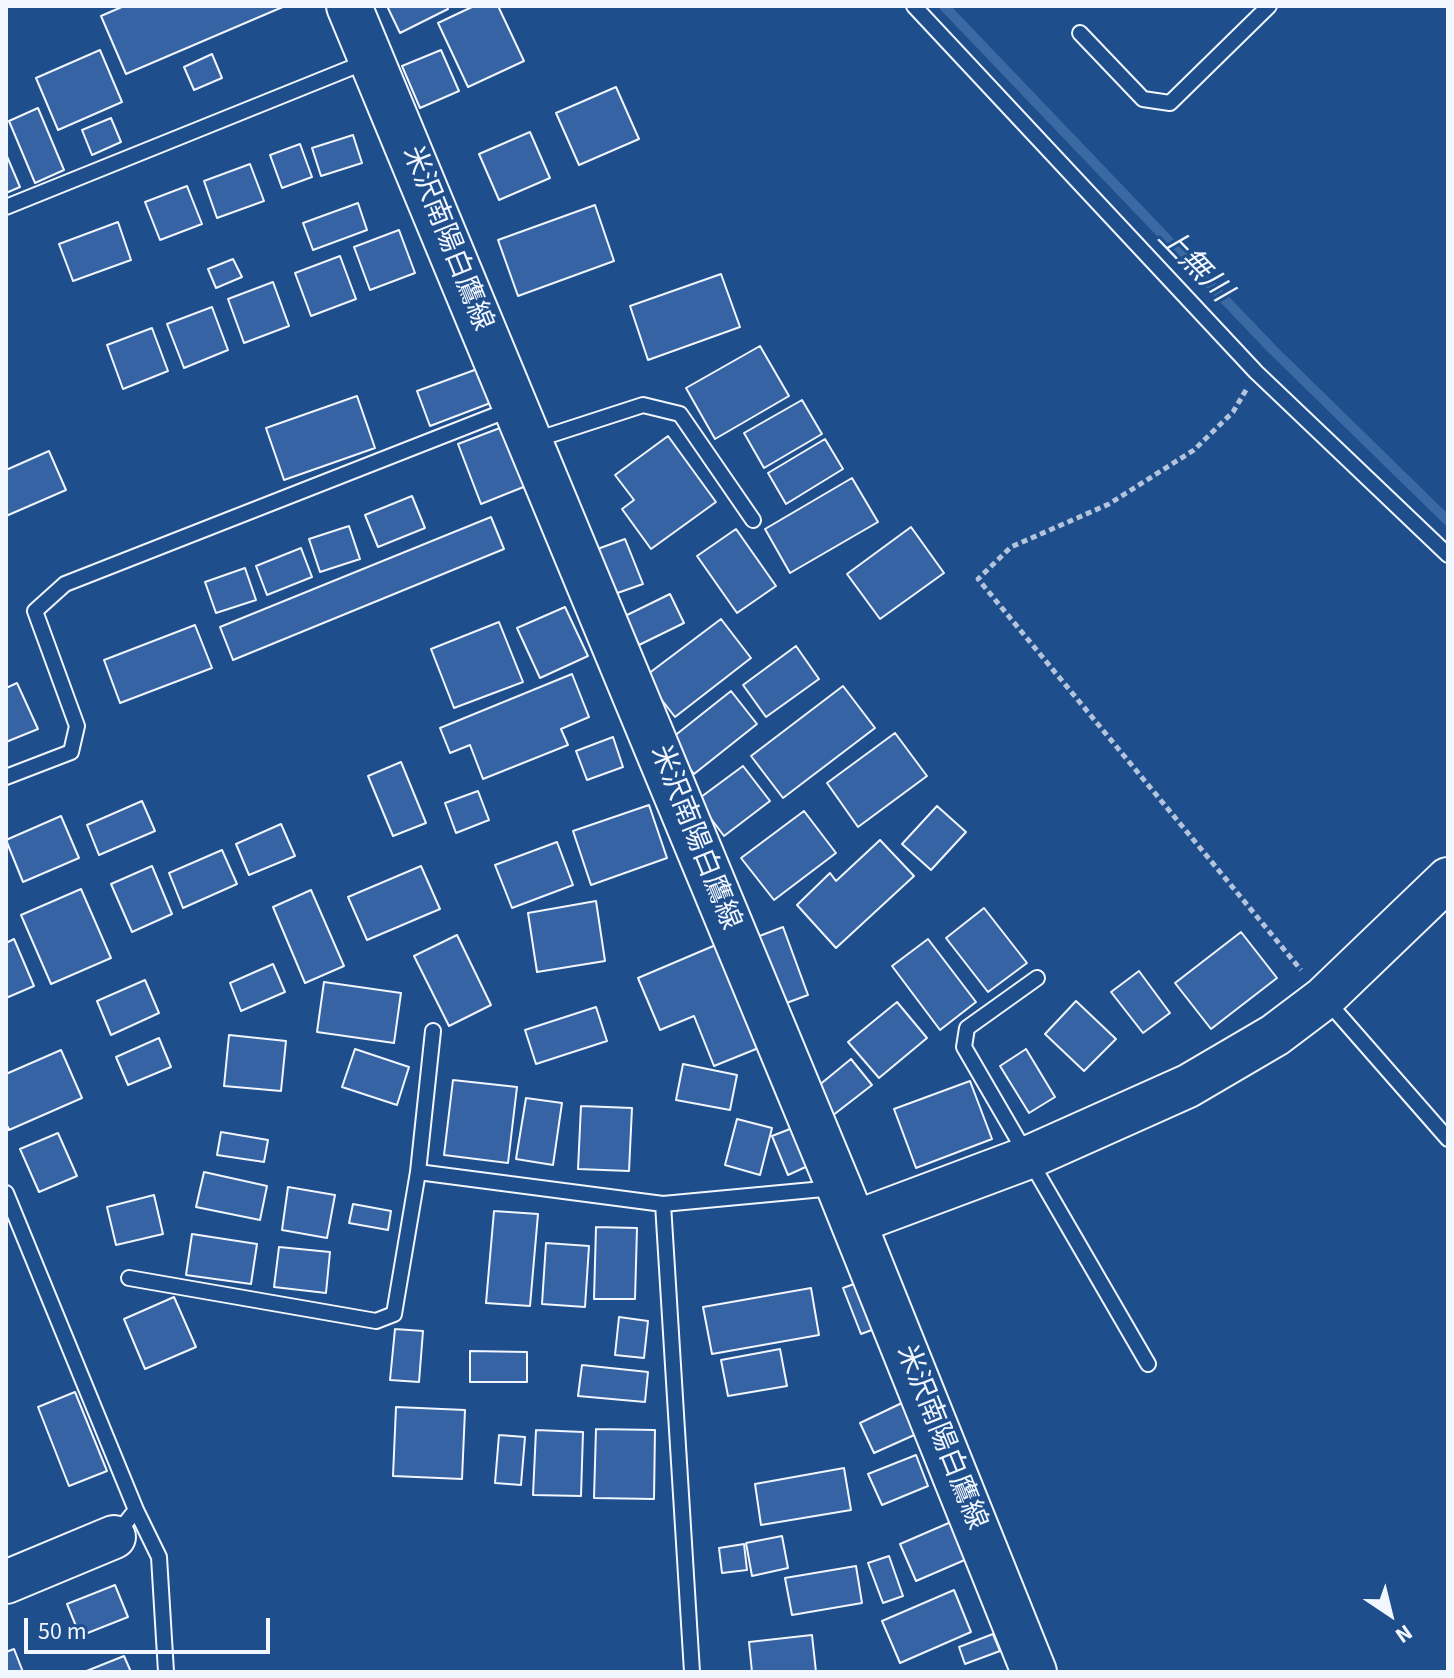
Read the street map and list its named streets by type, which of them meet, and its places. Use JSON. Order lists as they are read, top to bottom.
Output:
{
  "streets": {
    "main road": ["米沢南陽白鷹線"]
  },
  "water": ["上無川"],
  "scale_bar": "50 m",
  "north": "bottom right"
}
